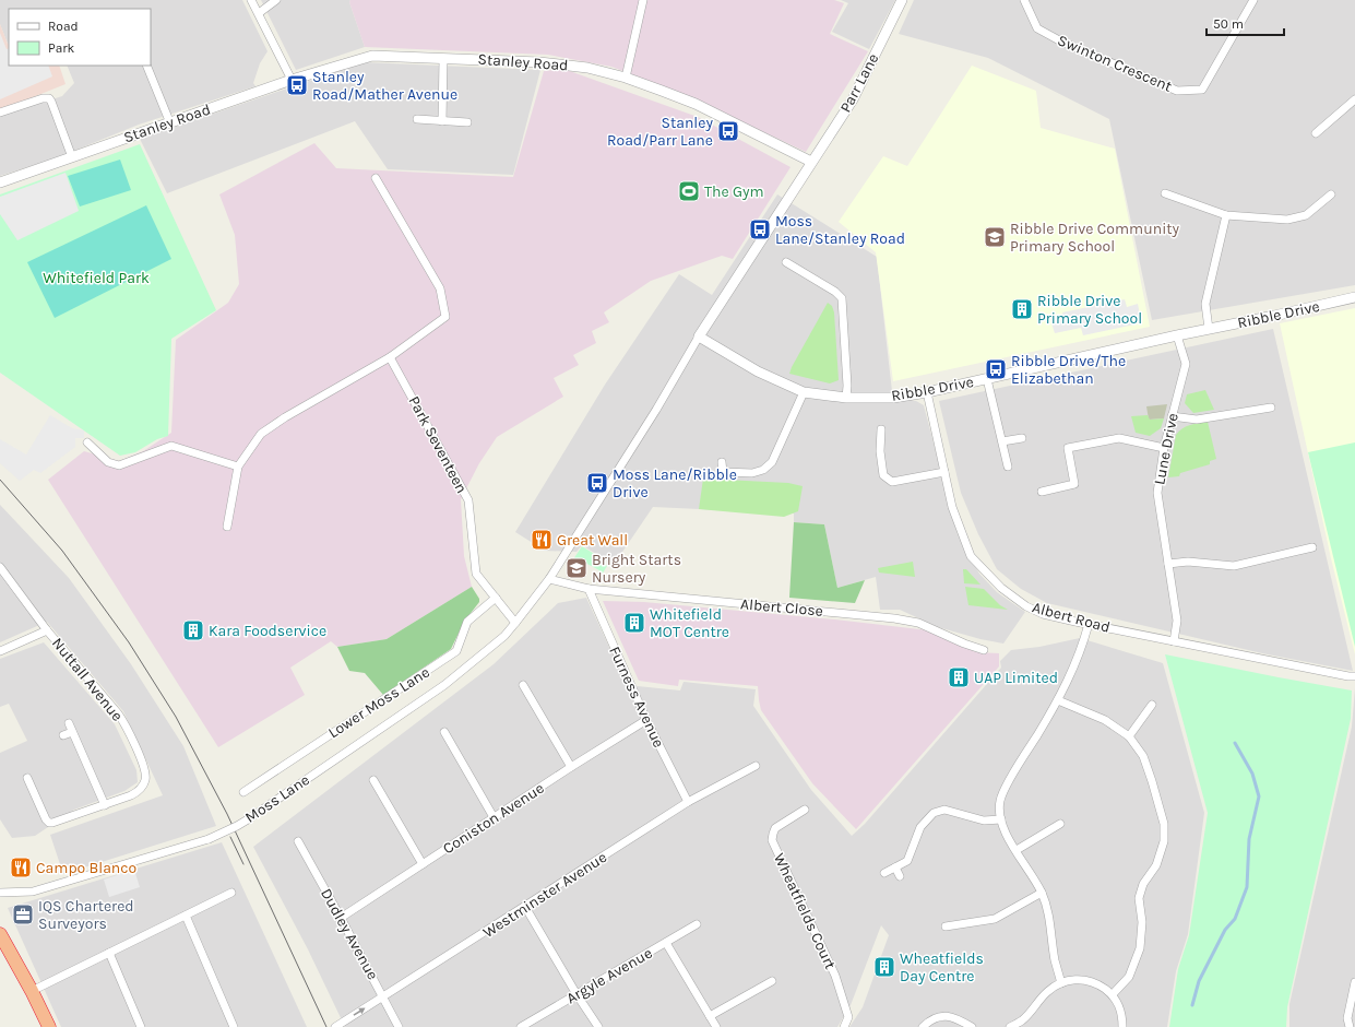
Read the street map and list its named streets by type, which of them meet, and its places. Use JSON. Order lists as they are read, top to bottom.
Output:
{
  "streets": {
    "street": [
      "Stanley Road",
      "Swinton Crescent",
      "Parr Lane",
      "Ribble Drive",
      "Park Seventeen",
      "Lune Drive",
      "Albert Close",
      "Albert Road",
      "Nuttall Avenue",
      "Furness Avenue",
      "Lower Moss Lane",
      "Moss Lane",
      "Coniston Avenue",
      "Westminster Avenue",
      "Wheatfields Court",
      "Dudley Avenue",
      "Argyle Avenue"
    ]
  },
  "crossings": [
    ["Stanley Road", "Parr Lane"],
    ["Parr Lane", "Ribble Drive"],
    ["Ribble Drive", "Lune Drive"],
    ["Ribble Drive", "Albert Road"],
    ["Park Seventeen", "Lower Moss Lane"],
    ["Park Seventeen", "Moss Lane"],
    ["Lune Drive", "Albert Road"],
    ["Albert Close", "Furness Avenue"],
    ["Furness Avenue", "Coniston Avenue"],
    ["Furness Avenue", "Westminster Avenue"],
    ["Coniston Avenue", "Dudley Avenue"],
    ["Westminster Avenue", "Dudley Avenue"]
  ],
  "parks": ["Whitefield Park"],
  "places": {
    "bus stop": [
      "Stanley Road/Mather Avenue",
      "Stanley Road/Parr Lane",
      "Moss Lane/Stanley Road",
      "Ribble Drive/The Elizabethan",
      "Moss Lane/Ribble Drive"
    ],
    "sports": ["The Gym"],
    "school or university": ["Ribble Drive Community Primary School", "Bright Starts Nursery"],
    "building": [
      "Ribble Drive Primary School",
      "Whitefield MOT Centre",
      "Kara Foodservice",
      "UAP Limited",
      "Wheatfields Day Centre"
    ],
    "restaurant": ["Great Wall", "Campo Blanco"],
    "office": ["IQS Chartered Surveyors"]
  },
  "legend": ["Road", "Park"],
  "scale_bar": "50 m"
}
